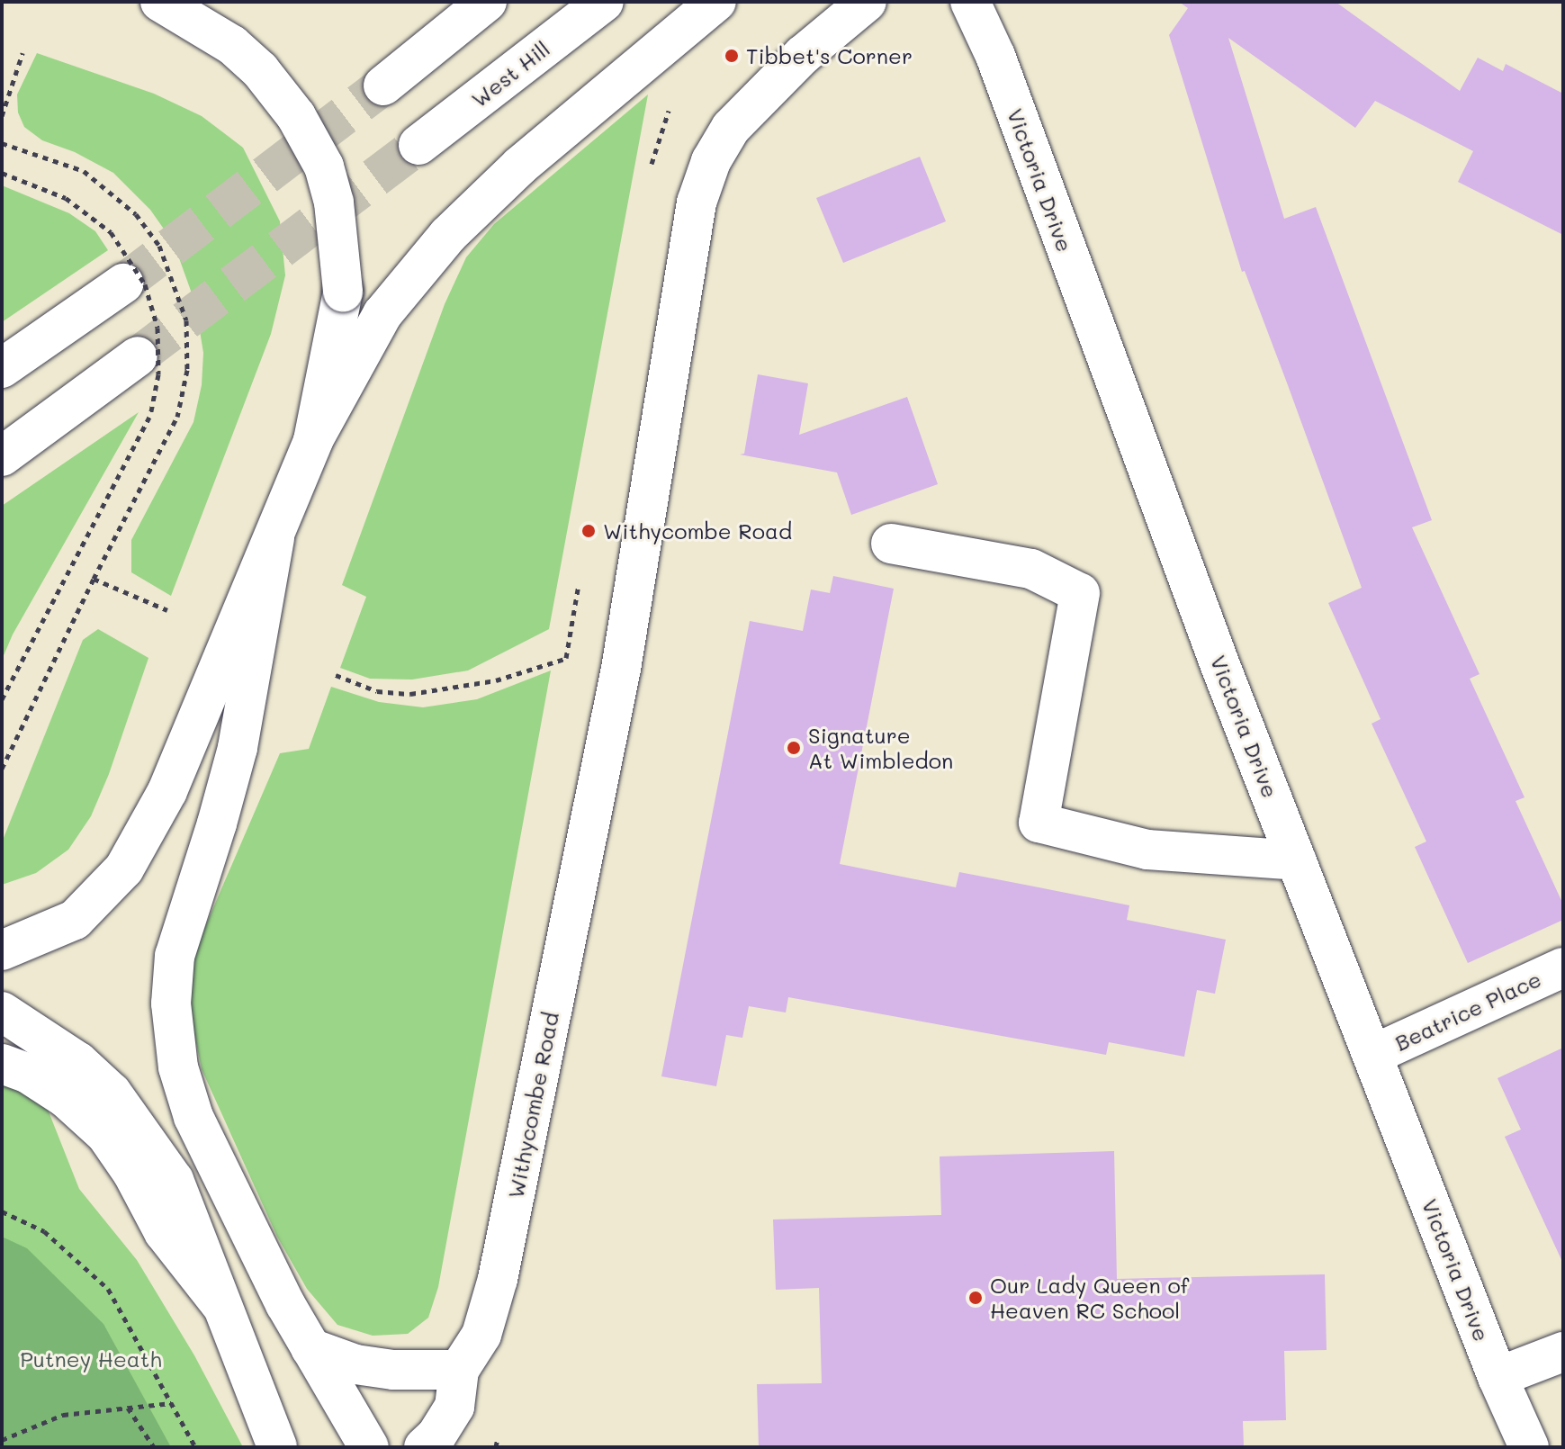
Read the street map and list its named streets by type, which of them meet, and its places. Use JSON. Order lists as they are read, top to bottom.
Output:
{
  "streets": {
    "main road": [
      "West Hill",
      "Victoria Drive",
      "Beatrice Place",
      "Withycombe Road"
    ]
  },
  "crossings": [
    ["Victoria Drive", "Beatrice Place"]
  ],
  "parks": ["Putney Heath"],
  "places": [
    "Tibbet's Corner",
    "Withycombe Road",
    "Signature At Wimbledon",
    "Our Lady Queen of Heaven RC School"
  ]
}
